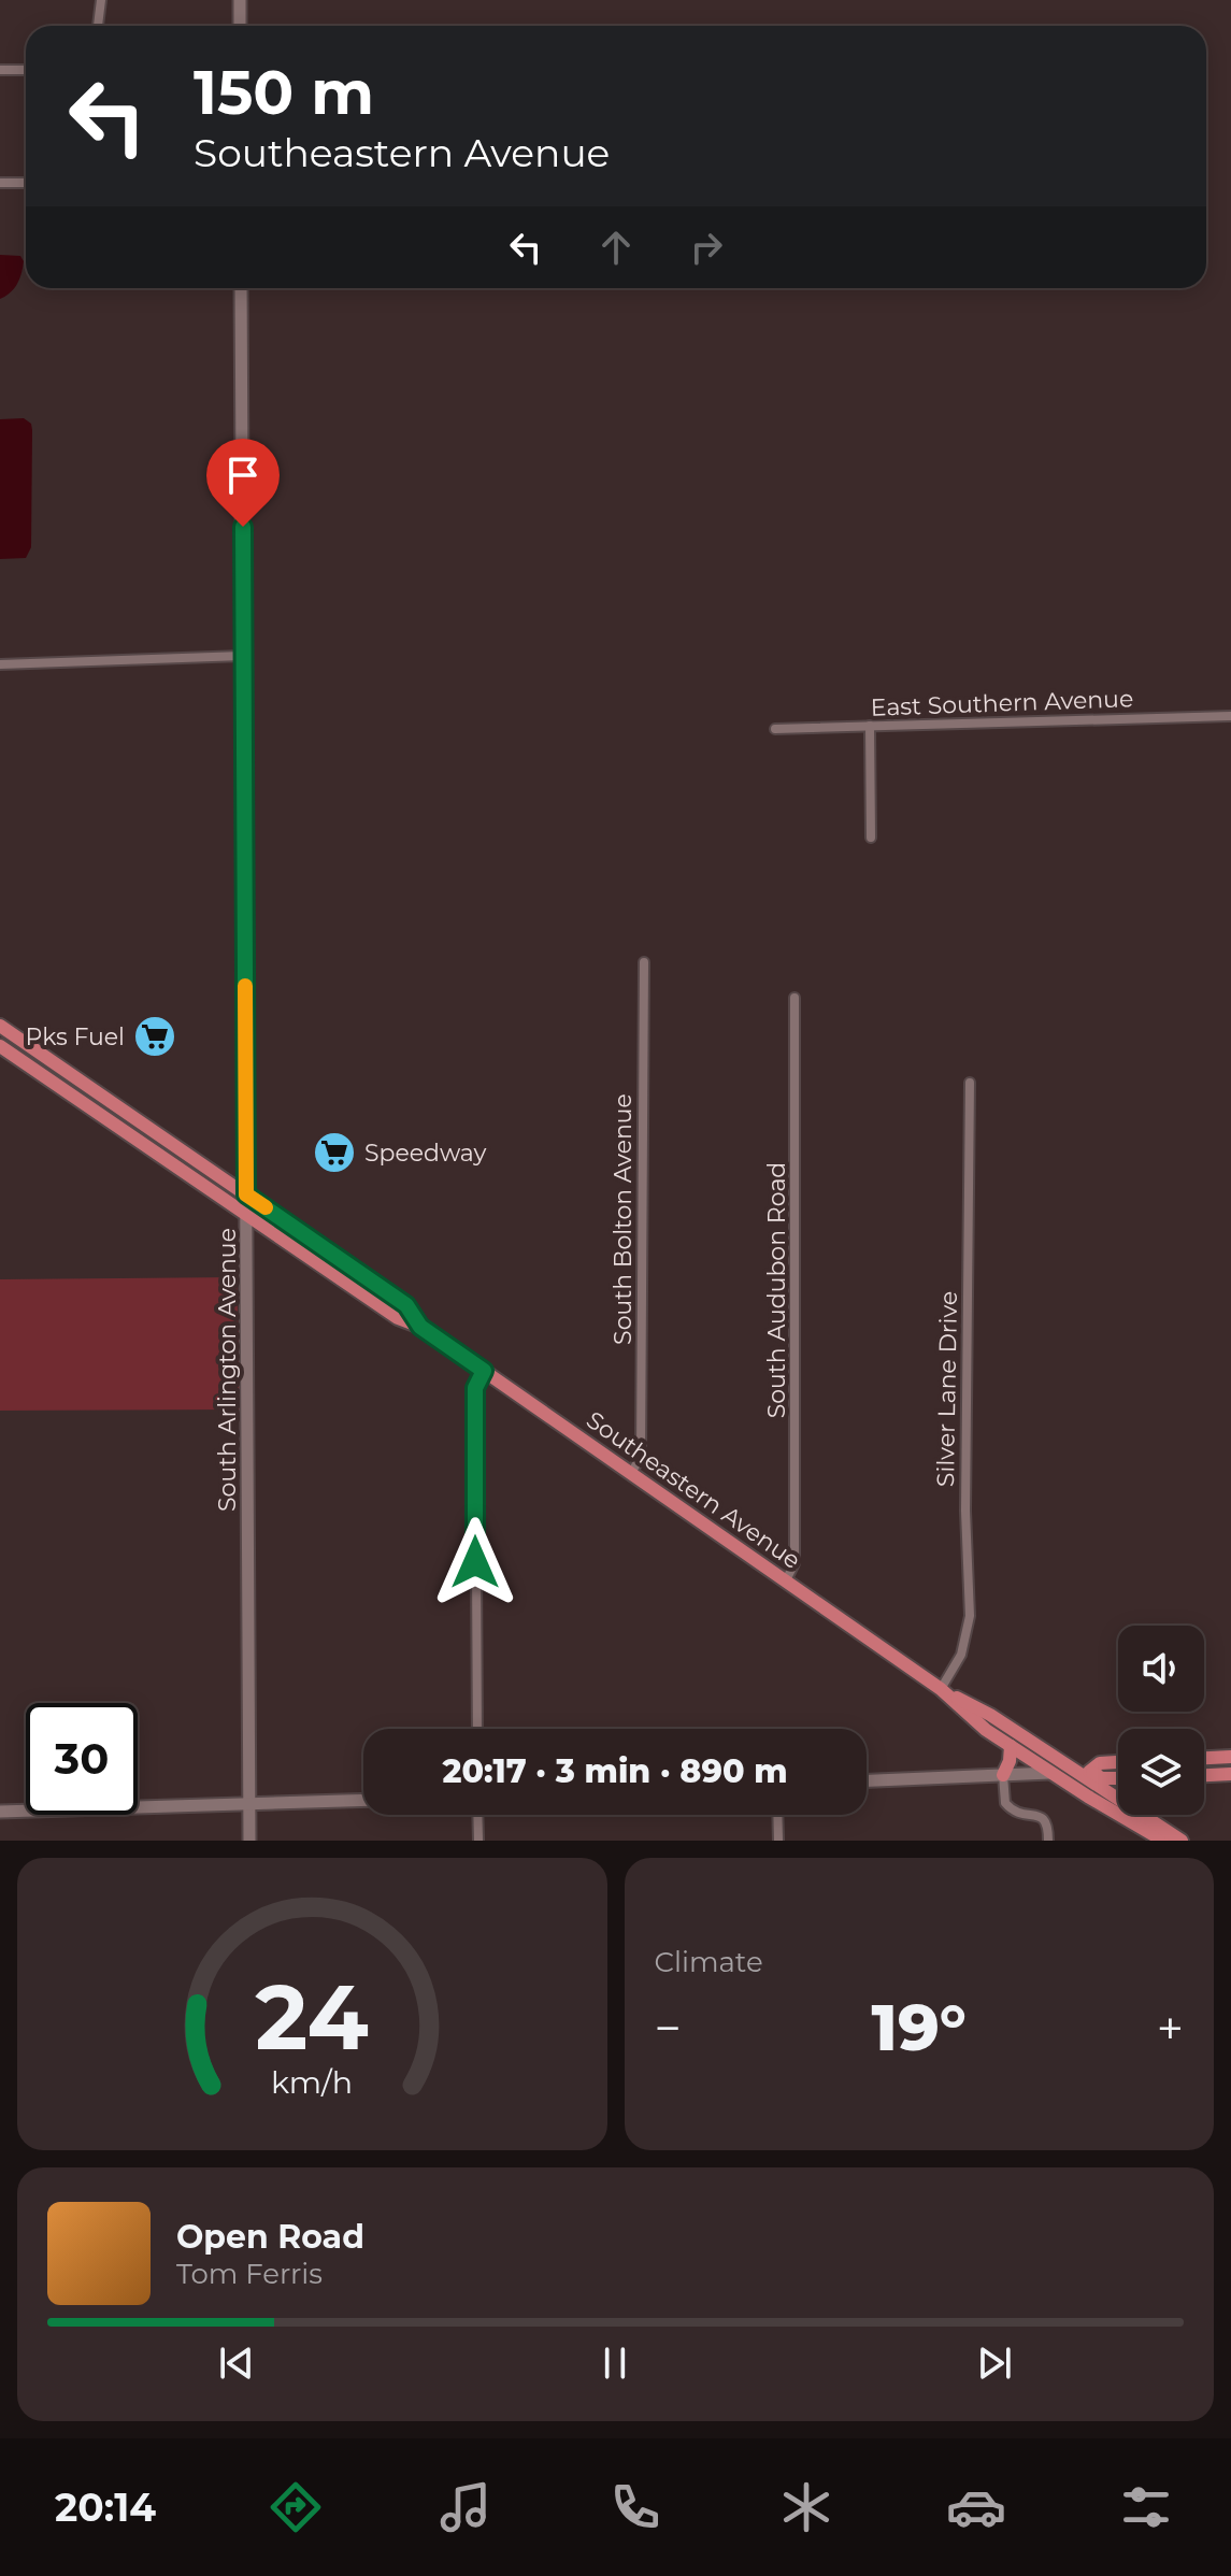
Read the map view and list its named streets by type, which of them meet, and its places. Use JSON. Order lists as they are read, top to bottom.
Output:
{
  "streets": {
    "main road": ["South Arlington Avenue", "Southeastern Avenue"],
    "street": [
      "East Southern Avenue",
      "South Bolton Avenue",
      "South Audubon Road",
      "Silver Lane Drive"
    ]
  },
  "crossings": [
    ["South Bolton Avenue", "Southeastern Avenue"],
    ["South Audubon Road", "Southeastern Avenue"],
    ["South Arlington Avenue", "Southeastern Avenue"],
    ["Silver Lane Drive", "Southeastern Avenue"]
  ],
  "places": {
    "supermarket": ["Pks Fuel", "Speedway"]
  },
  "page": {
    "turn": ["150 m", "Southeastern Avenue"],
    "limit": "30",
    "trip": "20:17 · 3 min · 890 m",
    "tile": "Climate",
    "heat": ["−", "19°", "+"],
    "song": ["Open Road", "Tom Ferris"],
    "tabs": "20:14",
    "gauge": ["24", "km/h"]
  }
}
